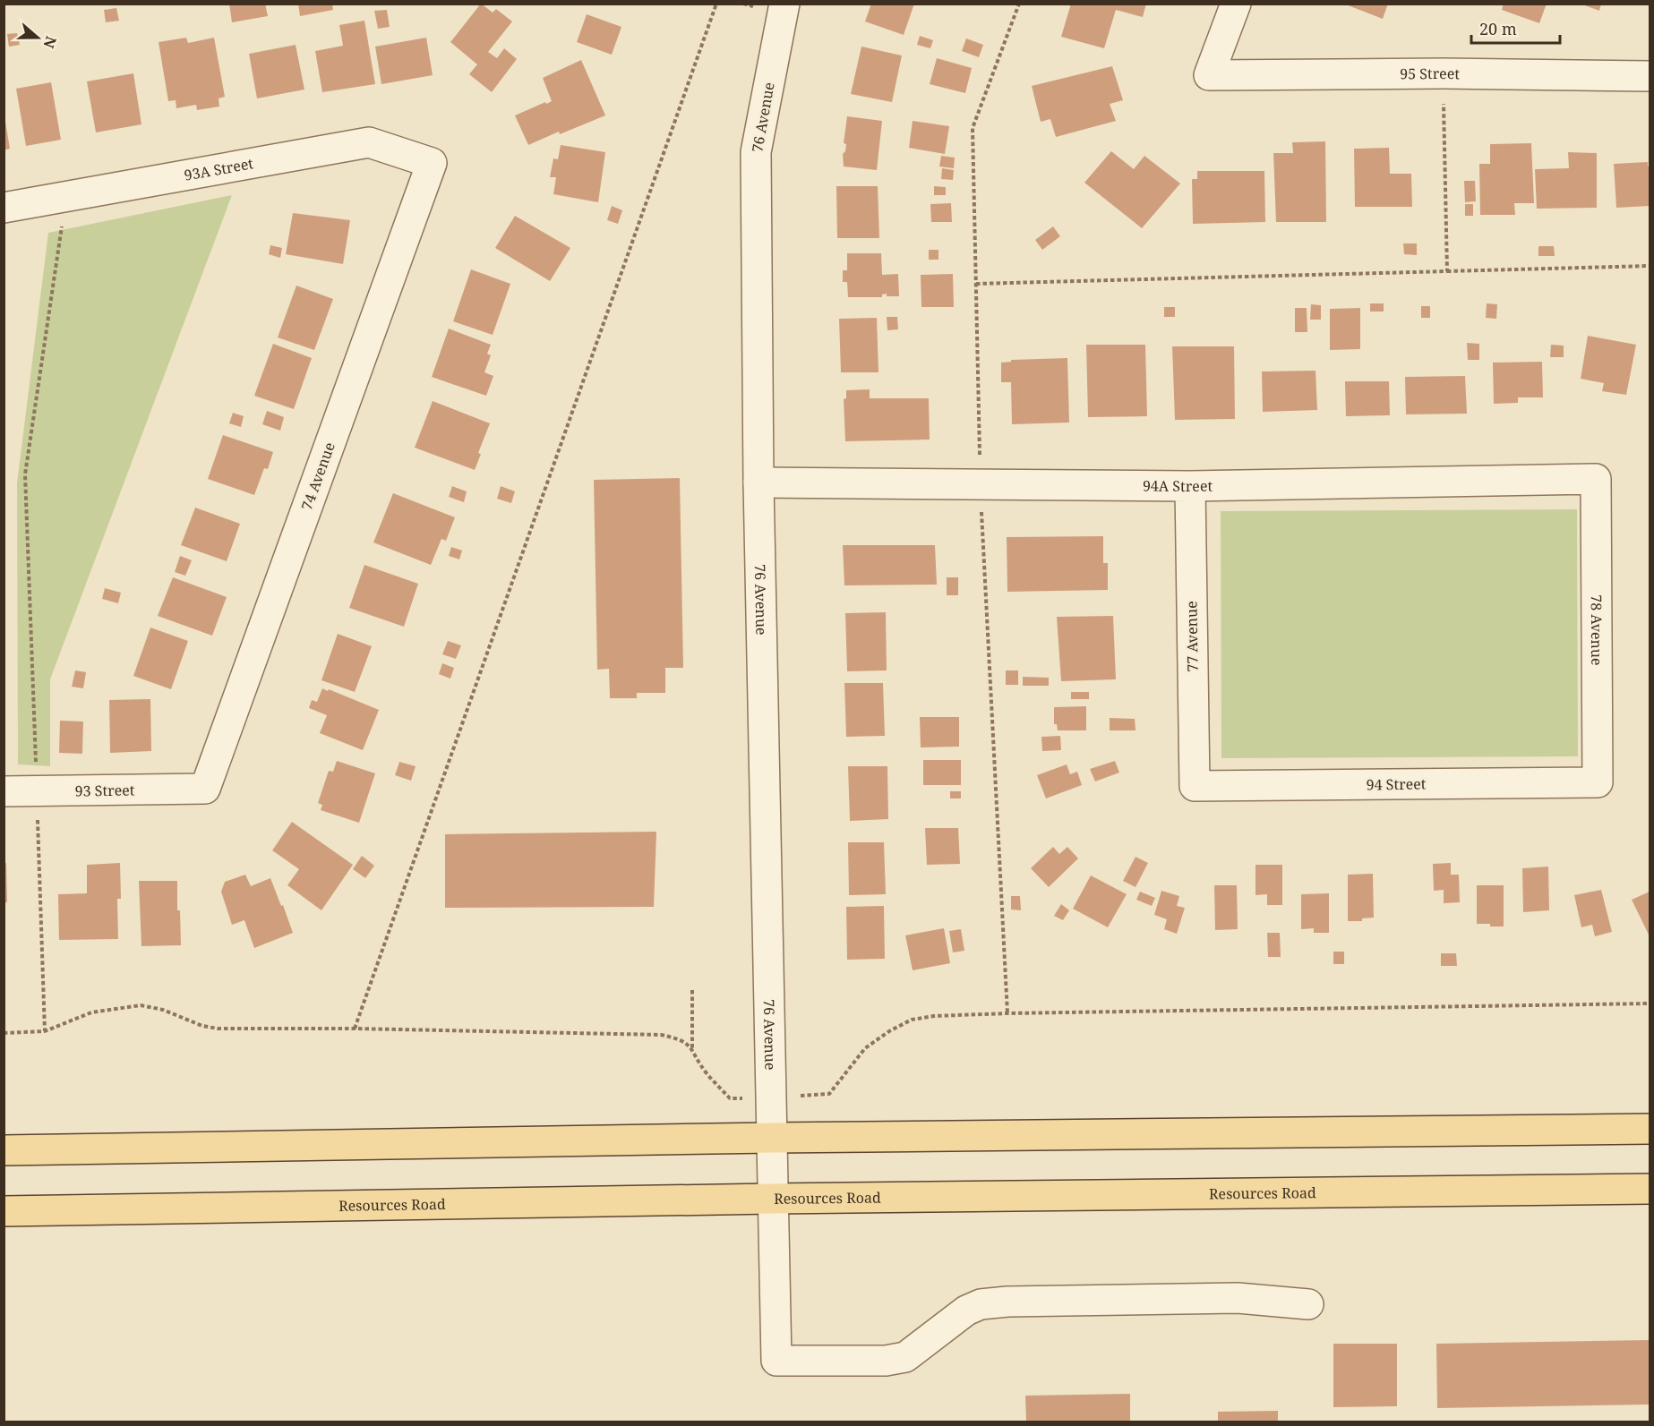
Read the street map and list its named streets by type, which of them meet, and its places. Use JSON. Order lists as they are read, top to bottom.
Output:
{
  "streets": {
    "main road": ["Resources Road"],
    "street": [
      "95 Street",
      "76 Avenue",
      "93A Street",
      "74 Avenue",
      "94A Street",
      "78 Avenue",
      "77 Avenue",
      "94 Street",
      "93 Street"
    ]
  },
  "crossings": [
    ["76 Avenue", "94A Street"],
    ["76 Avenue", "Resources Road"],
    ["93A Street", "74 Avenue"],
    ["74 Avenue", "93 Street"],
    ["94A Street", "78 Avenue"],
    ["94A Street", "77 Avenue"],
    ["78 Avenue", "94 Street"],
    ["77 Avenue", "94 Street"]
  ],
  "scale_bar": "20 m",
  "north": "right"
}
